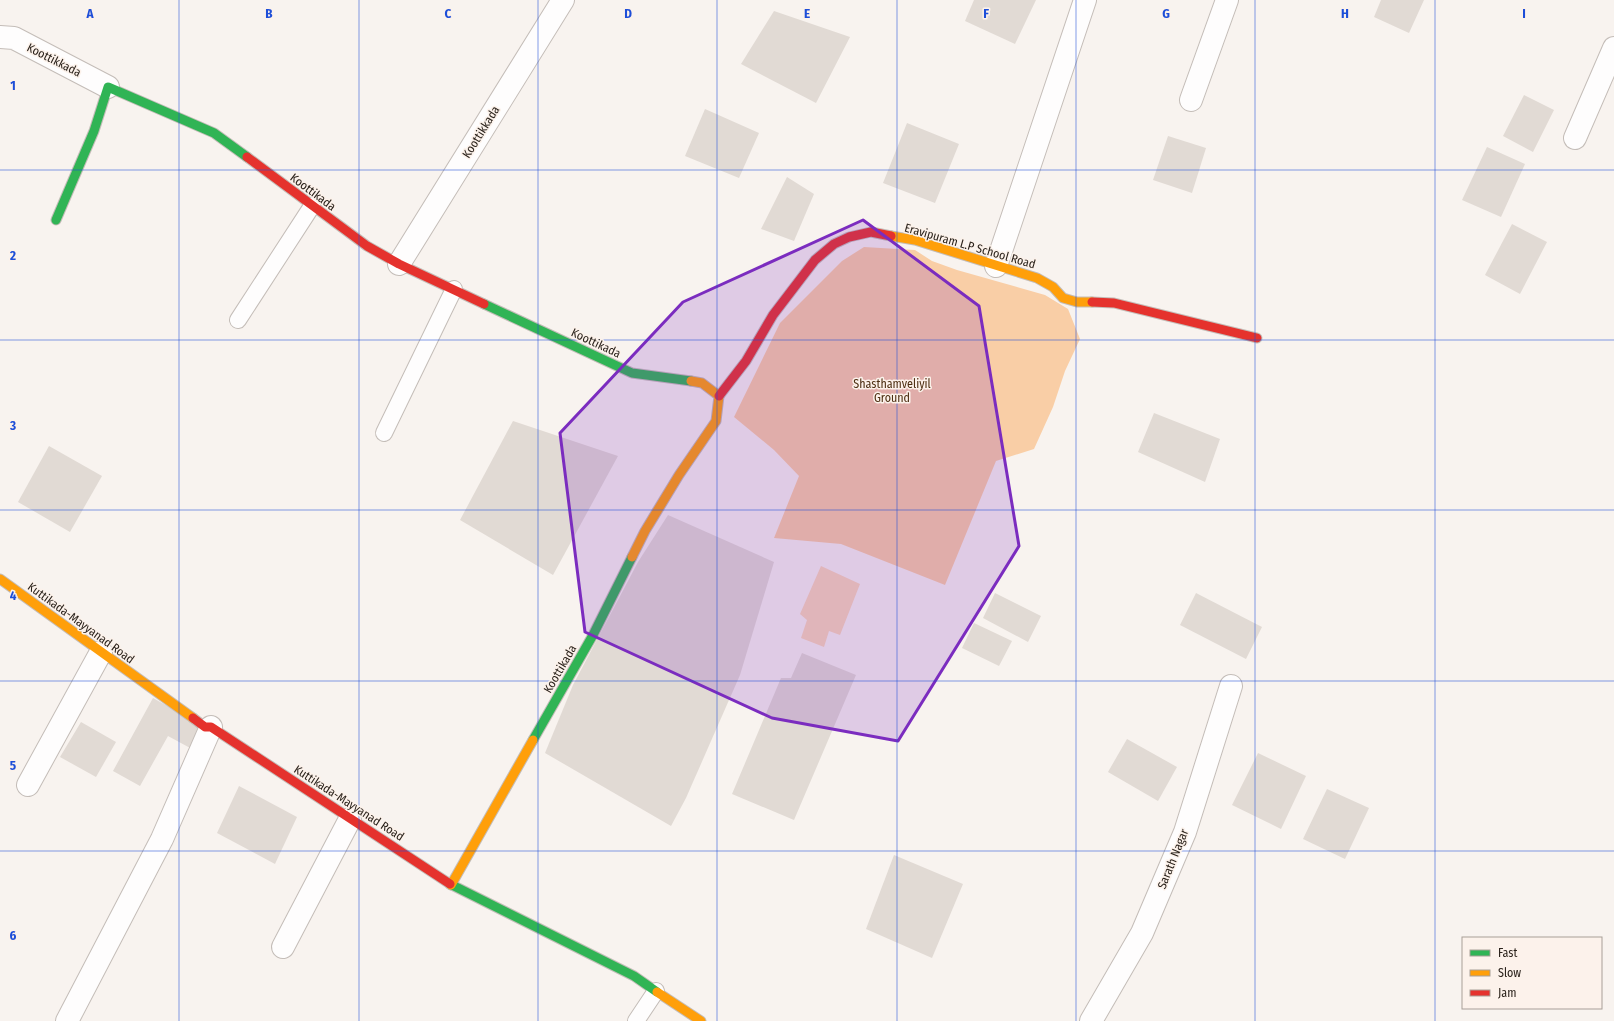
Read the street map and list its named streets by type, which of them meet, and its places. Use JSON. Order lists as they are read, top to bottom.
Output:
{
  "streets": {
    "street": [
      "Koottikkada",
      "Koottikada",
      "Eravipuram L.P School Road",
      "Kuttikada-Mayyanad Road",
      "Sarath Nagar"
    ]
  },
  "crossings": [
    ["Koottikkada", "Koottikada"],
    ["Koottikada", "Eravipuram L.P School Road"],
    ["Koottikada", "Kuttikada-Mayyanad Road"]
  ],
  "parks": ["Shasthamveliyil Ground"],
  "legend": ["Fast", "Slow", "Jam"],
  "grid": {
    "columns": [
      "A",
      "B",
      "C",
      "D",
      "E",
      "F",
      "G",
      "H",
      "I"
    ],
    "rows": [
      "1",
      "2",
      "3",
      "4",
      "5",
      "6"
    ]
  }
}
